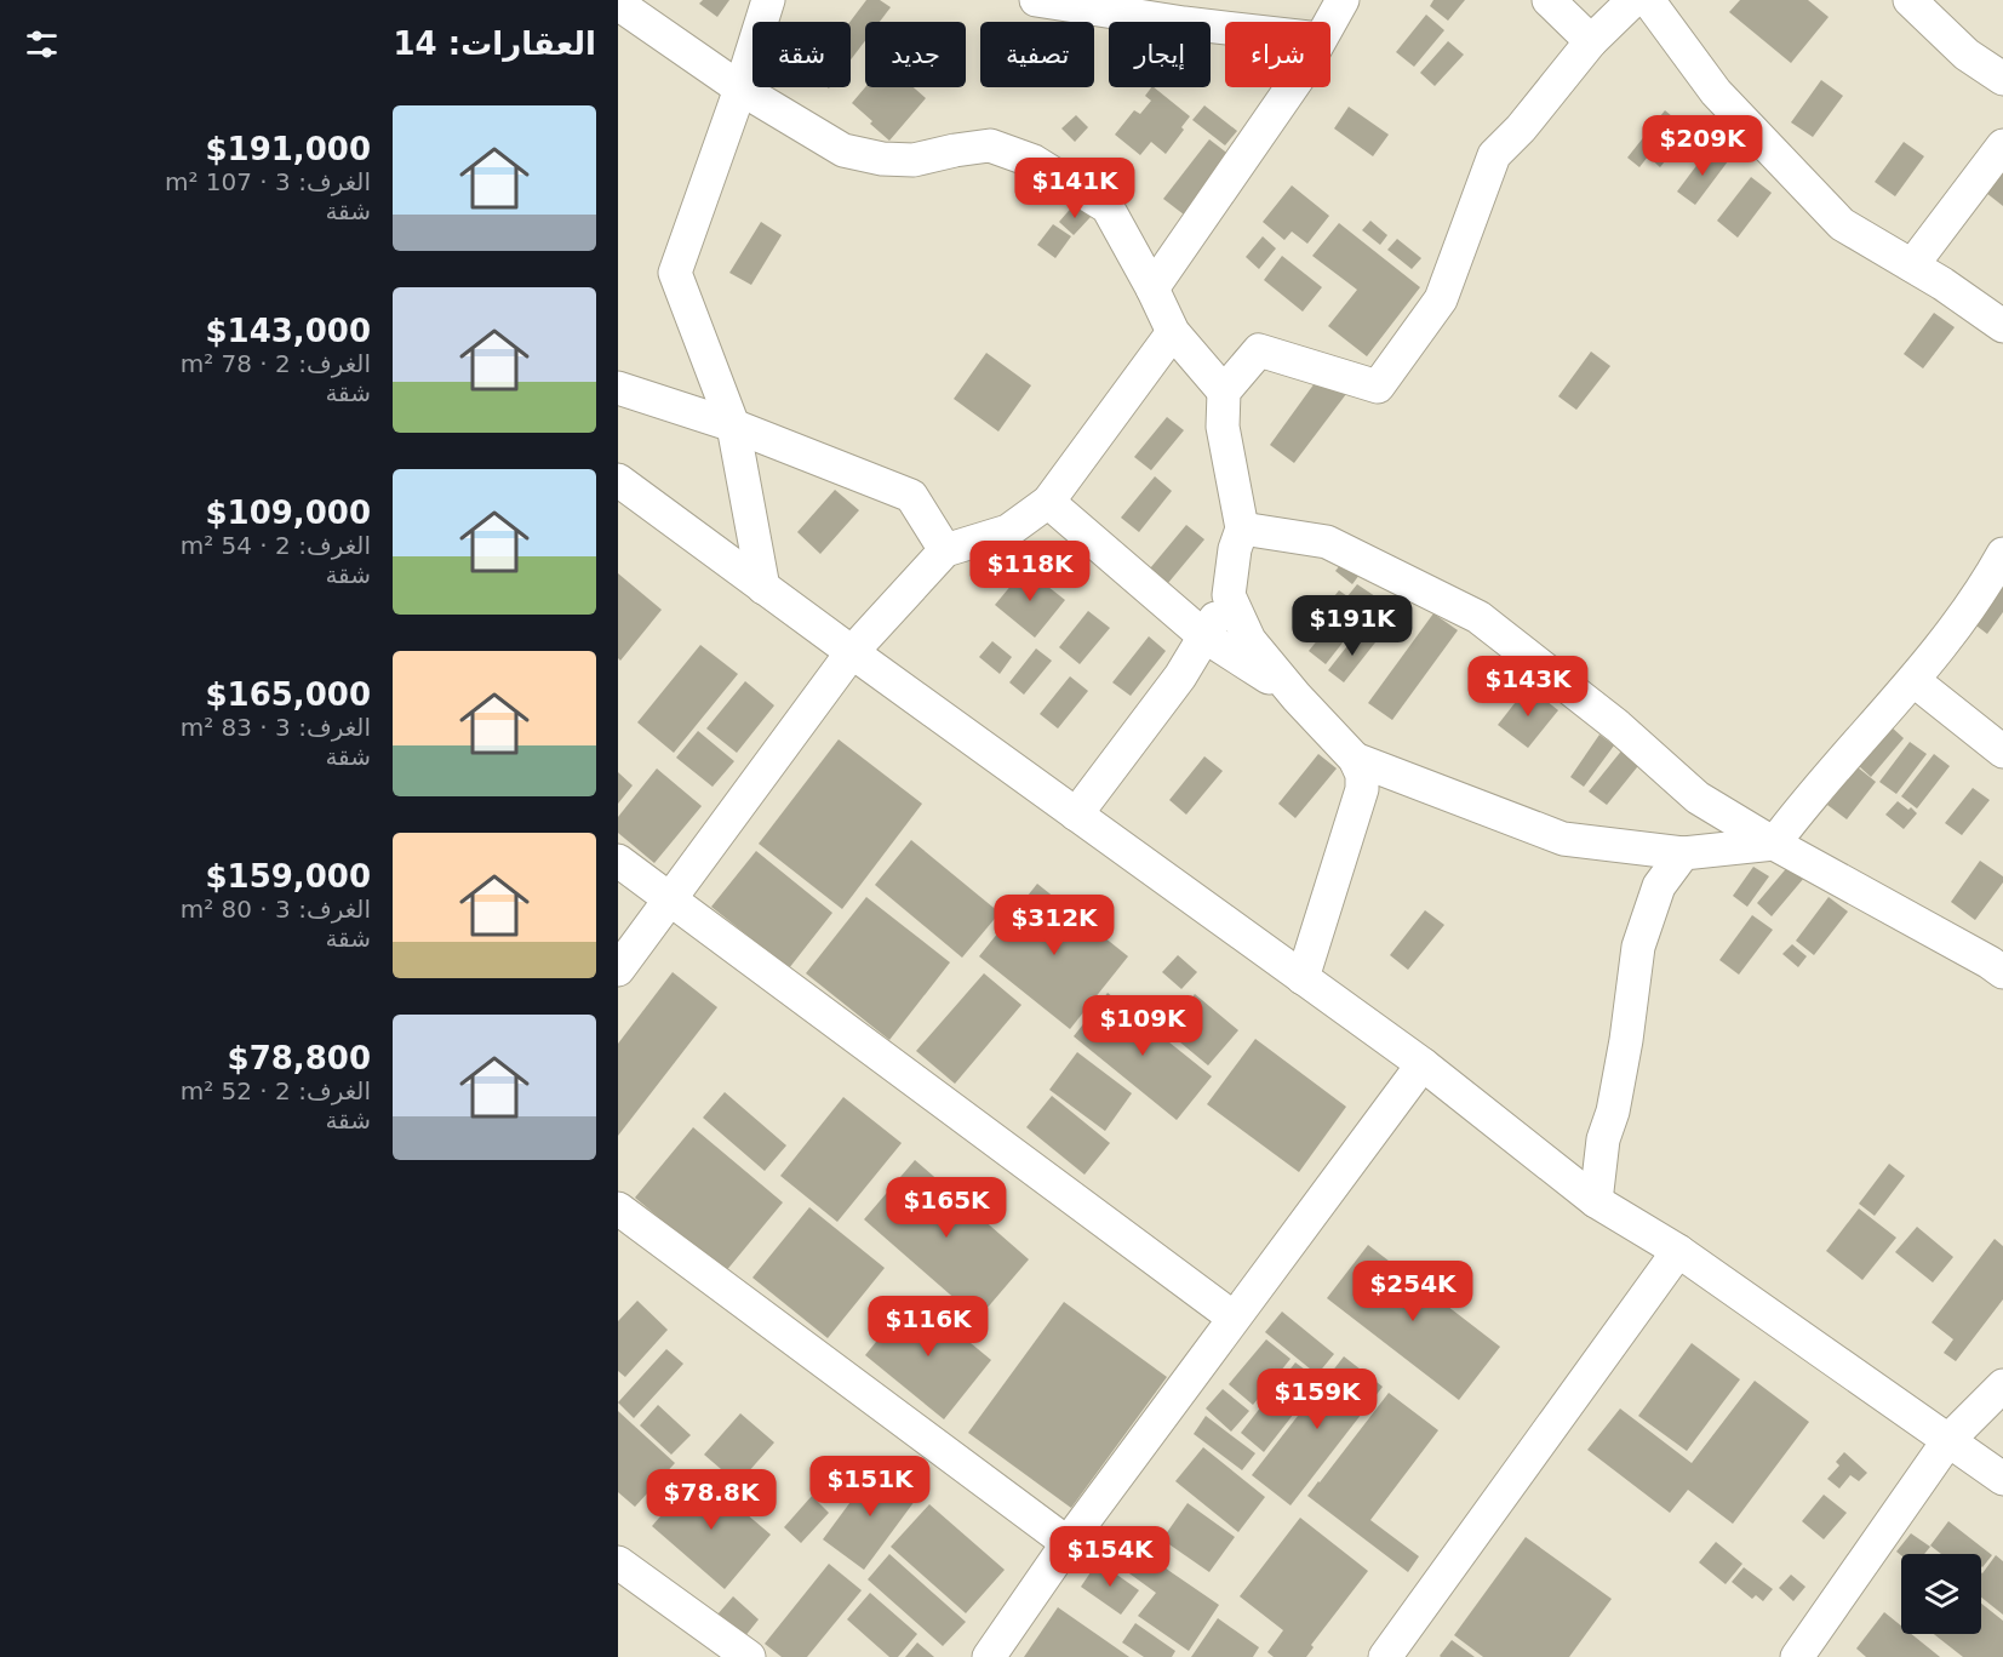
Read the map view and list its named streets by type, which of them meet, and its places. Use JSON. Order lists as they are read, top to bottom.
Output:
{
  "page": {
    "heading": "العقارات: 14",
    "chip": [
      "شراء",
      "إيجار",
      "تصفية",
      "جديد",
      "شقة"
    ],
    "list": [
      {
        "name": "$191,000",
        "note": "الغرف: 3 · 107 m² · شقة"
      },
      {
        "name": "$143,000",
        "note": "الغرف: 2 · 78 m² · شقة"
      },
      {
        "name": "$109,000",
        "note": "الغرف: 2 · 54 m² · شقة"
      },
      {
        "name": "$165,000",
        "note": "الغرف: 3 · 83 m² · شقة"
      },
      {
        "name": "$159,000",
        "note": "الغرف: 3 · 80 m² · شقة"
      },
      {
        "name": "$78,800",
        "note": "الغرف: 2 · 52 m² · شقة"
      }
    ],
    "price": [
      "$209K",
      "$141K",
      "$118K",
      "$191K",
      "$143K",
      "$312K",
      "$109K",
      "$165K",
      "$254K",
      "$116K",
      "$159K",
      "$151K",
      "$78.8K",
      "$154K"
    ]
  }
}
